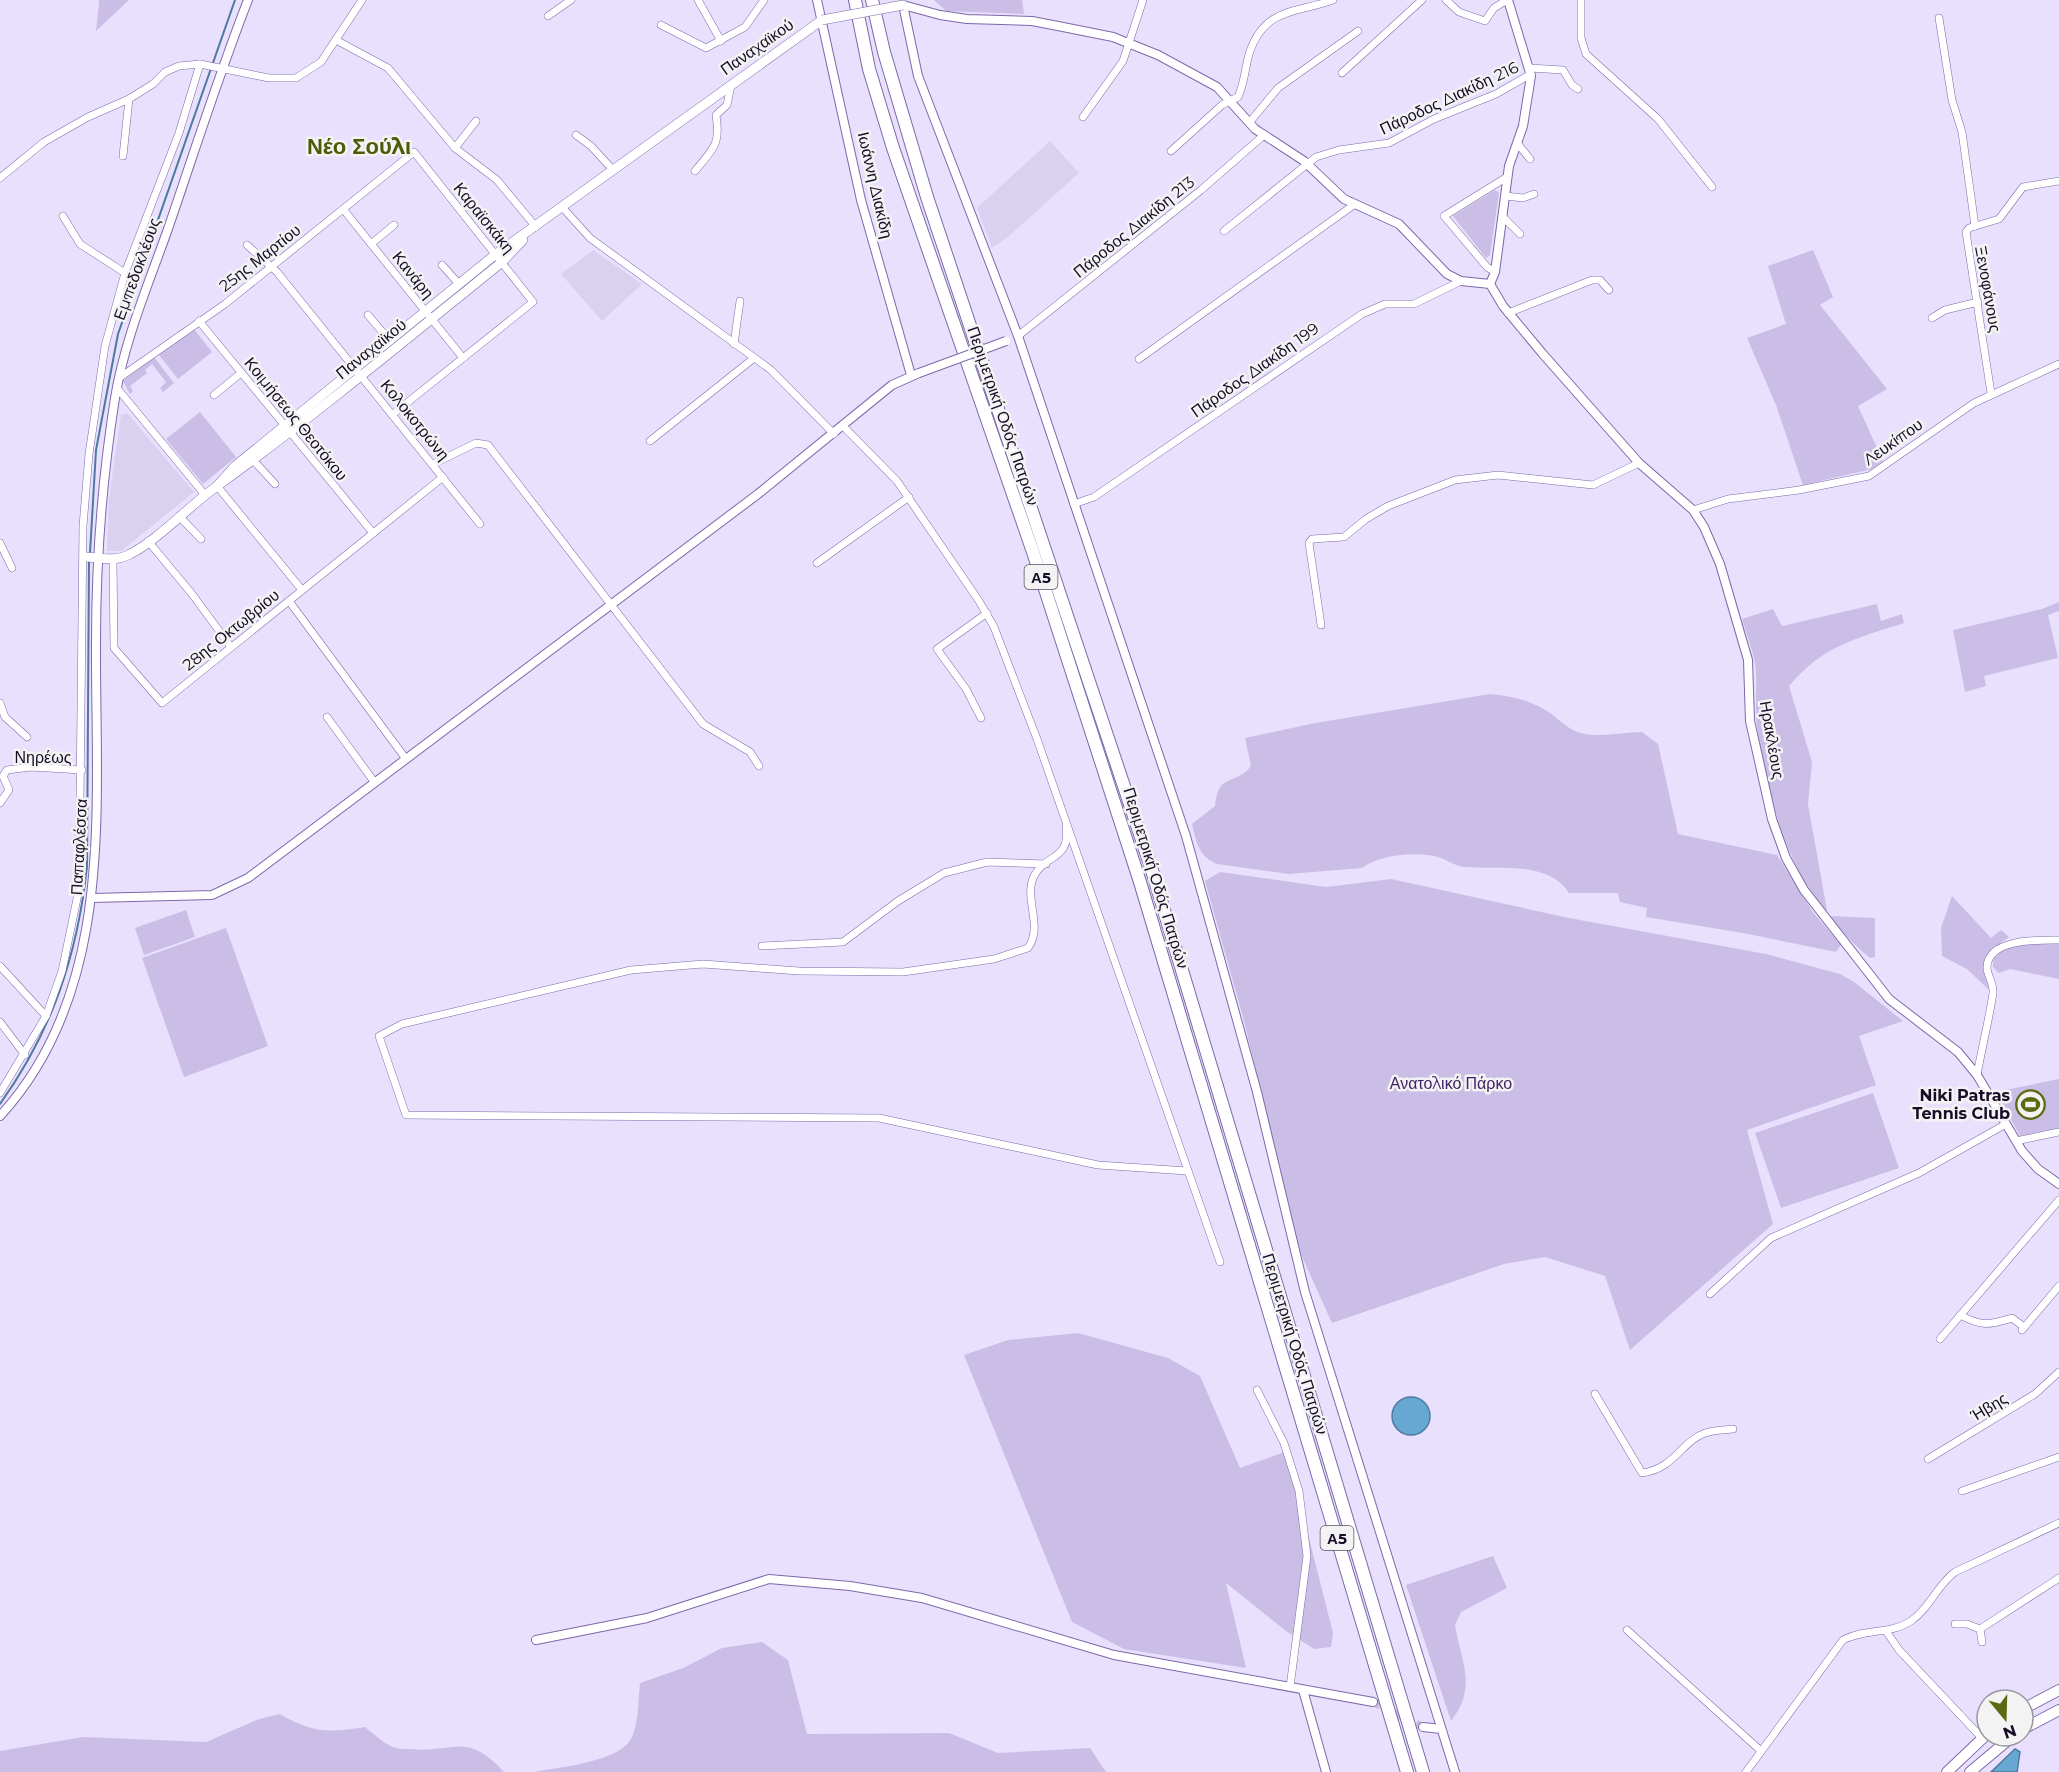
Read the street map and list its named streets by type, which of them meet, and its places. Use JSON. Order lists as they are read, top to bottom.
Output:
{
  "streets": {
    "highway": ["Περιμετρική Οδός Πατρών", "Α5"],
    "main road": ["Παναχαϊκού"],
    "street": [
      "Πάροδος Διακίδη 216",
      "Ιωάννη Διακίδη",
      "Καραϊσκάκη",
      "Πάροδος Διακίδη 213",
      "25ης Μαρτίου",
      "Εμπεδοκλέους",
      "Κανάρη",
      "Ξενοφάνους",
      "Πάροδος Διακίδη 199",
      "Κοιμήσεως Θεοτόκου",
      "Κολοκοτρώνη",
      "Λευκίπου",
      "28ης Οκτωβρίου",
      "Ηρακλέους",
      "Νηρέως",
      "Παπαφλέσσα",
      "Ήβης"
    ]
  },
  "crossings": [
    ["Παναχαϊκού", "Ιωάννη Διακίδη"],
    ["Παναχαϊκού", "Καραϊσκάκη"],
    ["Παναχαϊκού", "Κανάρη"],
    ["Παναχαϊκού", "Κοιμήσεως Θεοτόκου"],
    ["Παναχαϊκού", "Κολοκοτρώνη"],
    ["Παναχαϊκού", "28ης Οκτωβρίου"],
    ["Καραϊσκάκη", "25ης Μαρτίου"],
    ["Καραϊσκάκη", "Κανάρη"],
    ["25ης Μαρτίου", "Εμπεδοκλέους"],
    ["25ης Μαρτίου", "Κανάρη"],
    ["25ης Μαρτίου", "Κοιμήσεως Θεοτόκου"],
    ["25ης Μαρτίου", "Κολοκοτρώνη"],
    ["Εμπεδοκλέους", "Παπαφλέσσα"],
    ["Ξενοφάνους", "Λευκίπου"],
    ["Κοιμήσεως Θεοτόκου", "28ης Οκτωβρίου"],
    ["Κολοκοτρώνη", "28ης Οκτωβρίου"],
    ["Λευκίπου", "Ηρακλέους"]
  ],
  "districts": ["Νέο Σούλι"],
  "parks": ["Ανατολικό Πάρκο"],
  "places": {
    "sports": ["Niki Patras Tennis Club"]
  },
  "north": "bottom"
}
